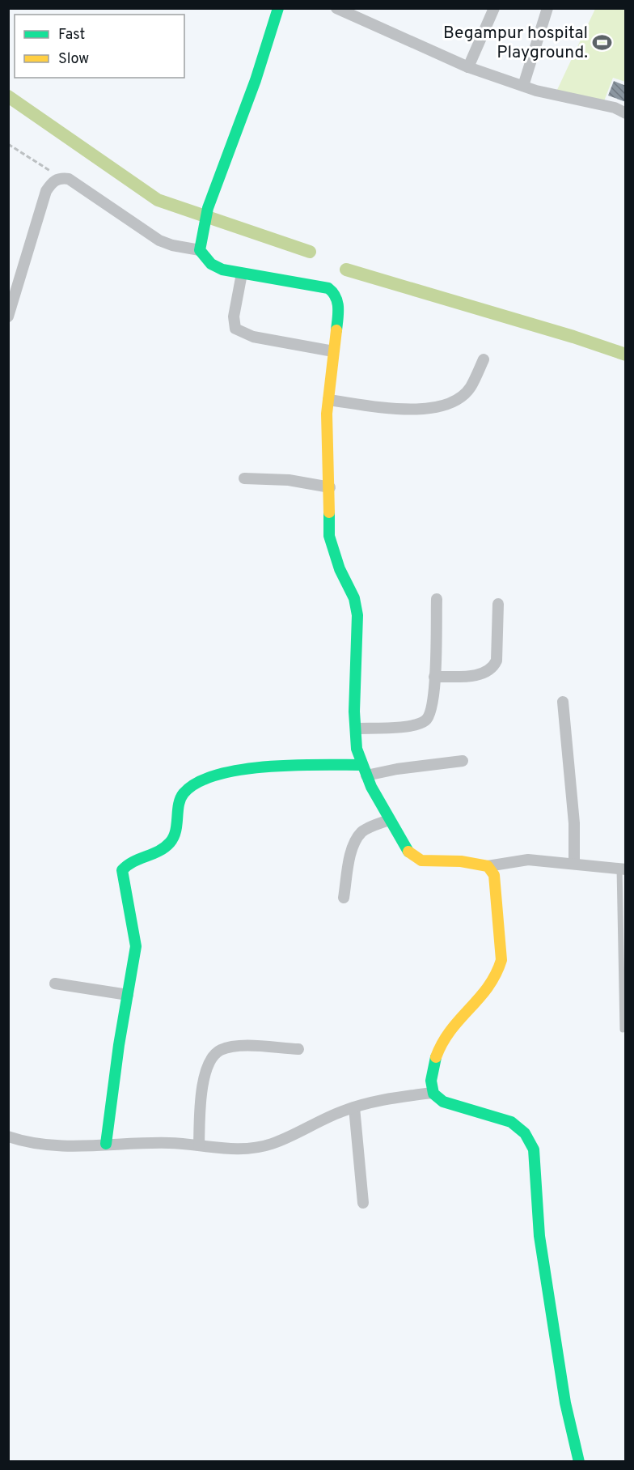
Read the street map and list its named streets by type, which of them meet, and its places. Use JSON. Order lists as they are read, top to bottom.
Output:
{
  "places": {
    "sports": ["Begampur hospital Playground."]
  },
  "legend": ["Fast", "Slow"]
}
